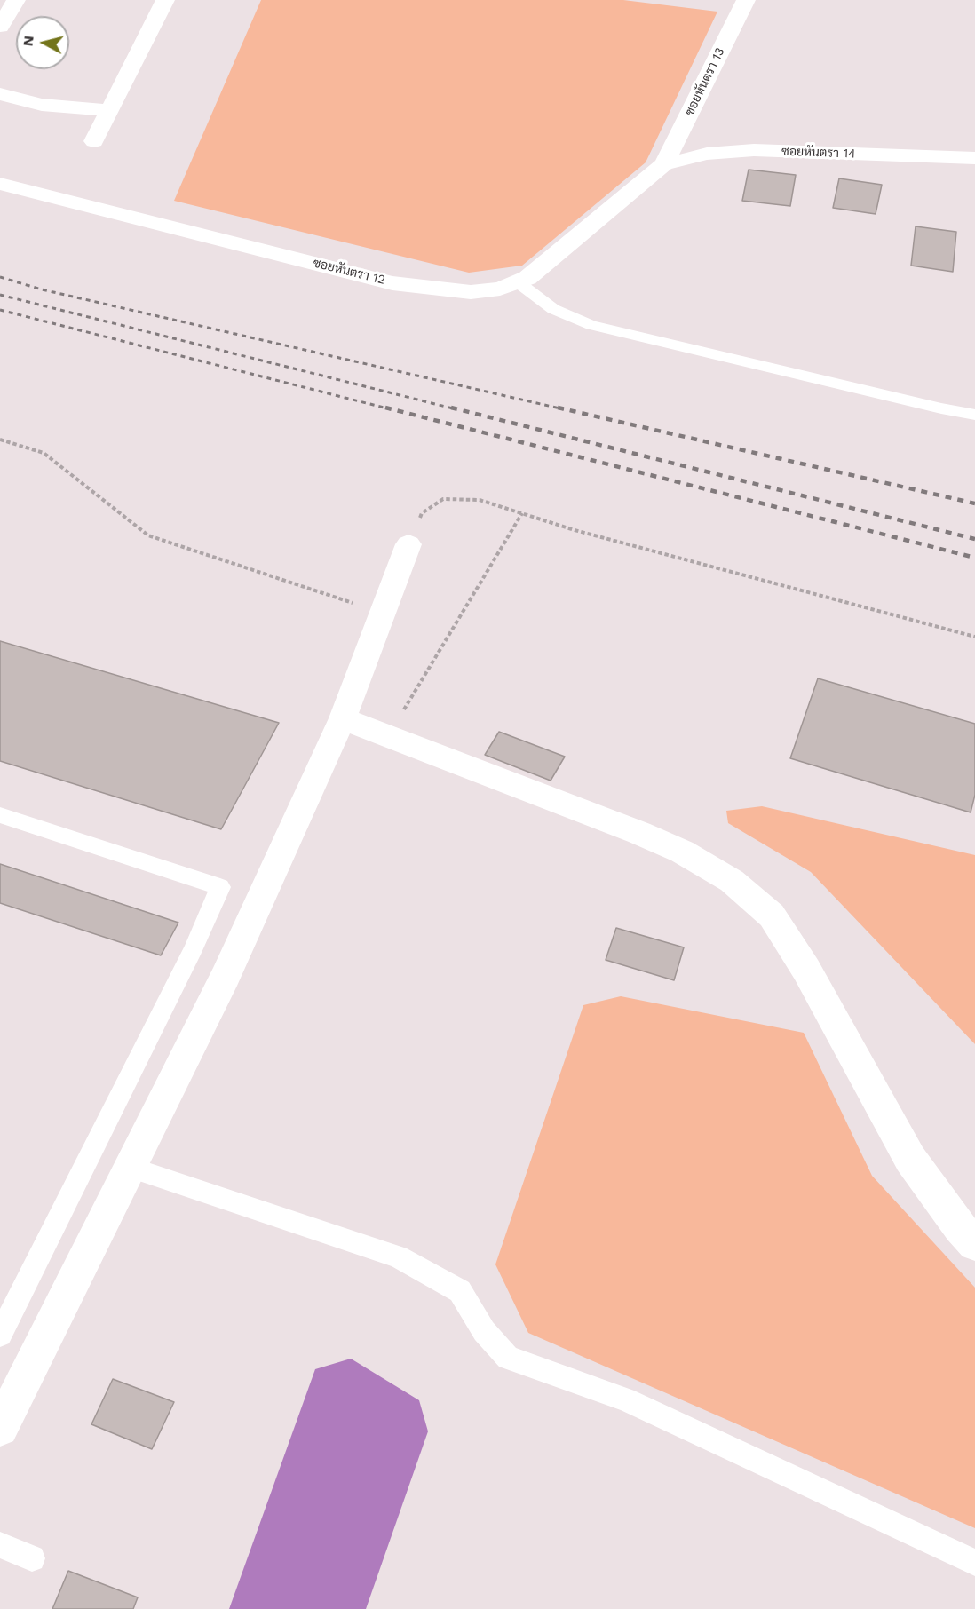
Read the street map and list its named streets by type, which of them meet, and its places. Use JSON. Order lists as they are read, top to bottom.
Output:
{
  "streets": {
    "street": ["ซอยหันตรา 13", "ซอยหันตรา 14", "ซอยหันตรา 12"]
  },
  "crossings": [
    ["ซอยหันตรา 13", "ซอยหันตรา 14"],
    ["ซอยหันตรา 13", "ซอยหันตรา 12"],
    ["ซอยหันตรา 14", "ซอยหันตรา 12"]
  ],
  "north": "left"
}
